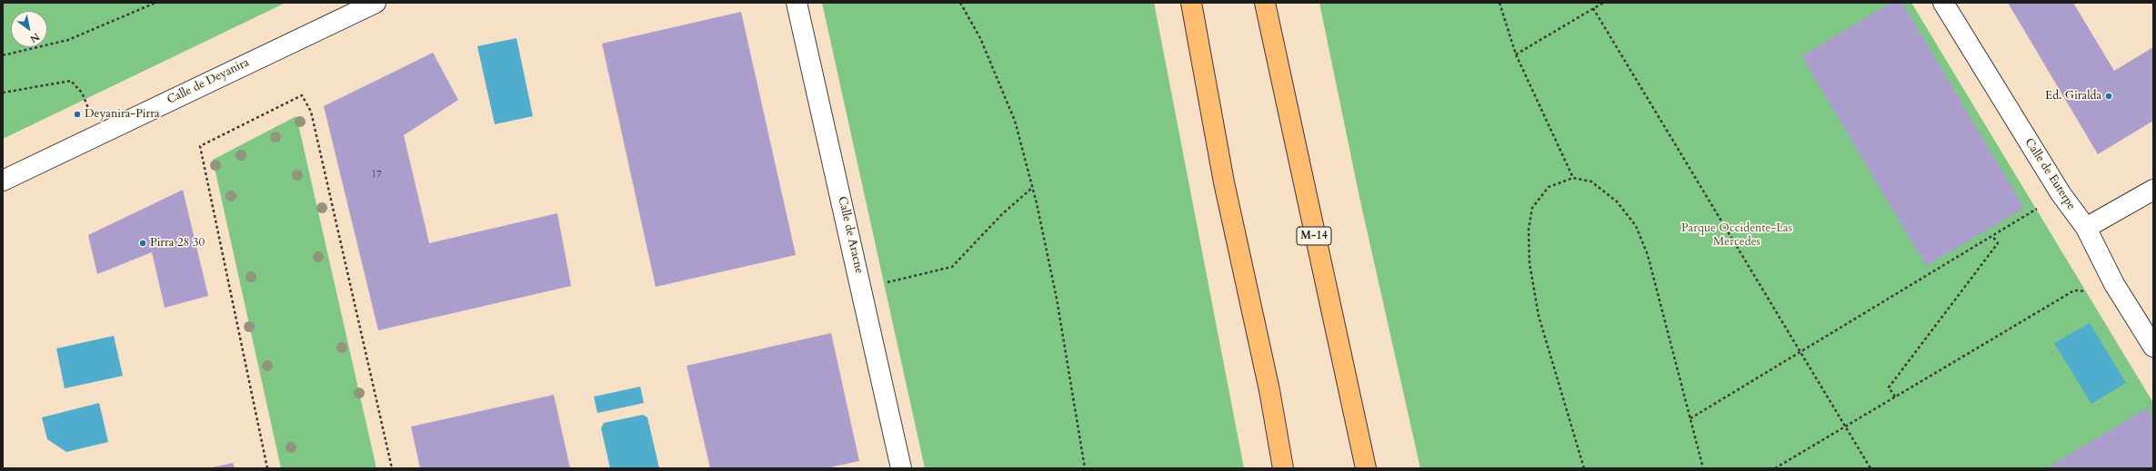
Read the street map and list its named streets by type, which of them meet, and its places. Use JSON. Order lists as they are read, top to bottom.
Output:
{
  "streets": {
    "highway": ["M-14"],
    "street": ["Calle de Deyanira", "Calle de Euterpe", "Calle de Aracne"]
  },
  "parks": ["Parque Occidente-Las Mercedes"],
  "places": ["Ed. Giralda", "Deyanira-Pirra", "Pirra 28 30"],
  "house_numbers": ["17"],
  "north": "bottom right"
}
